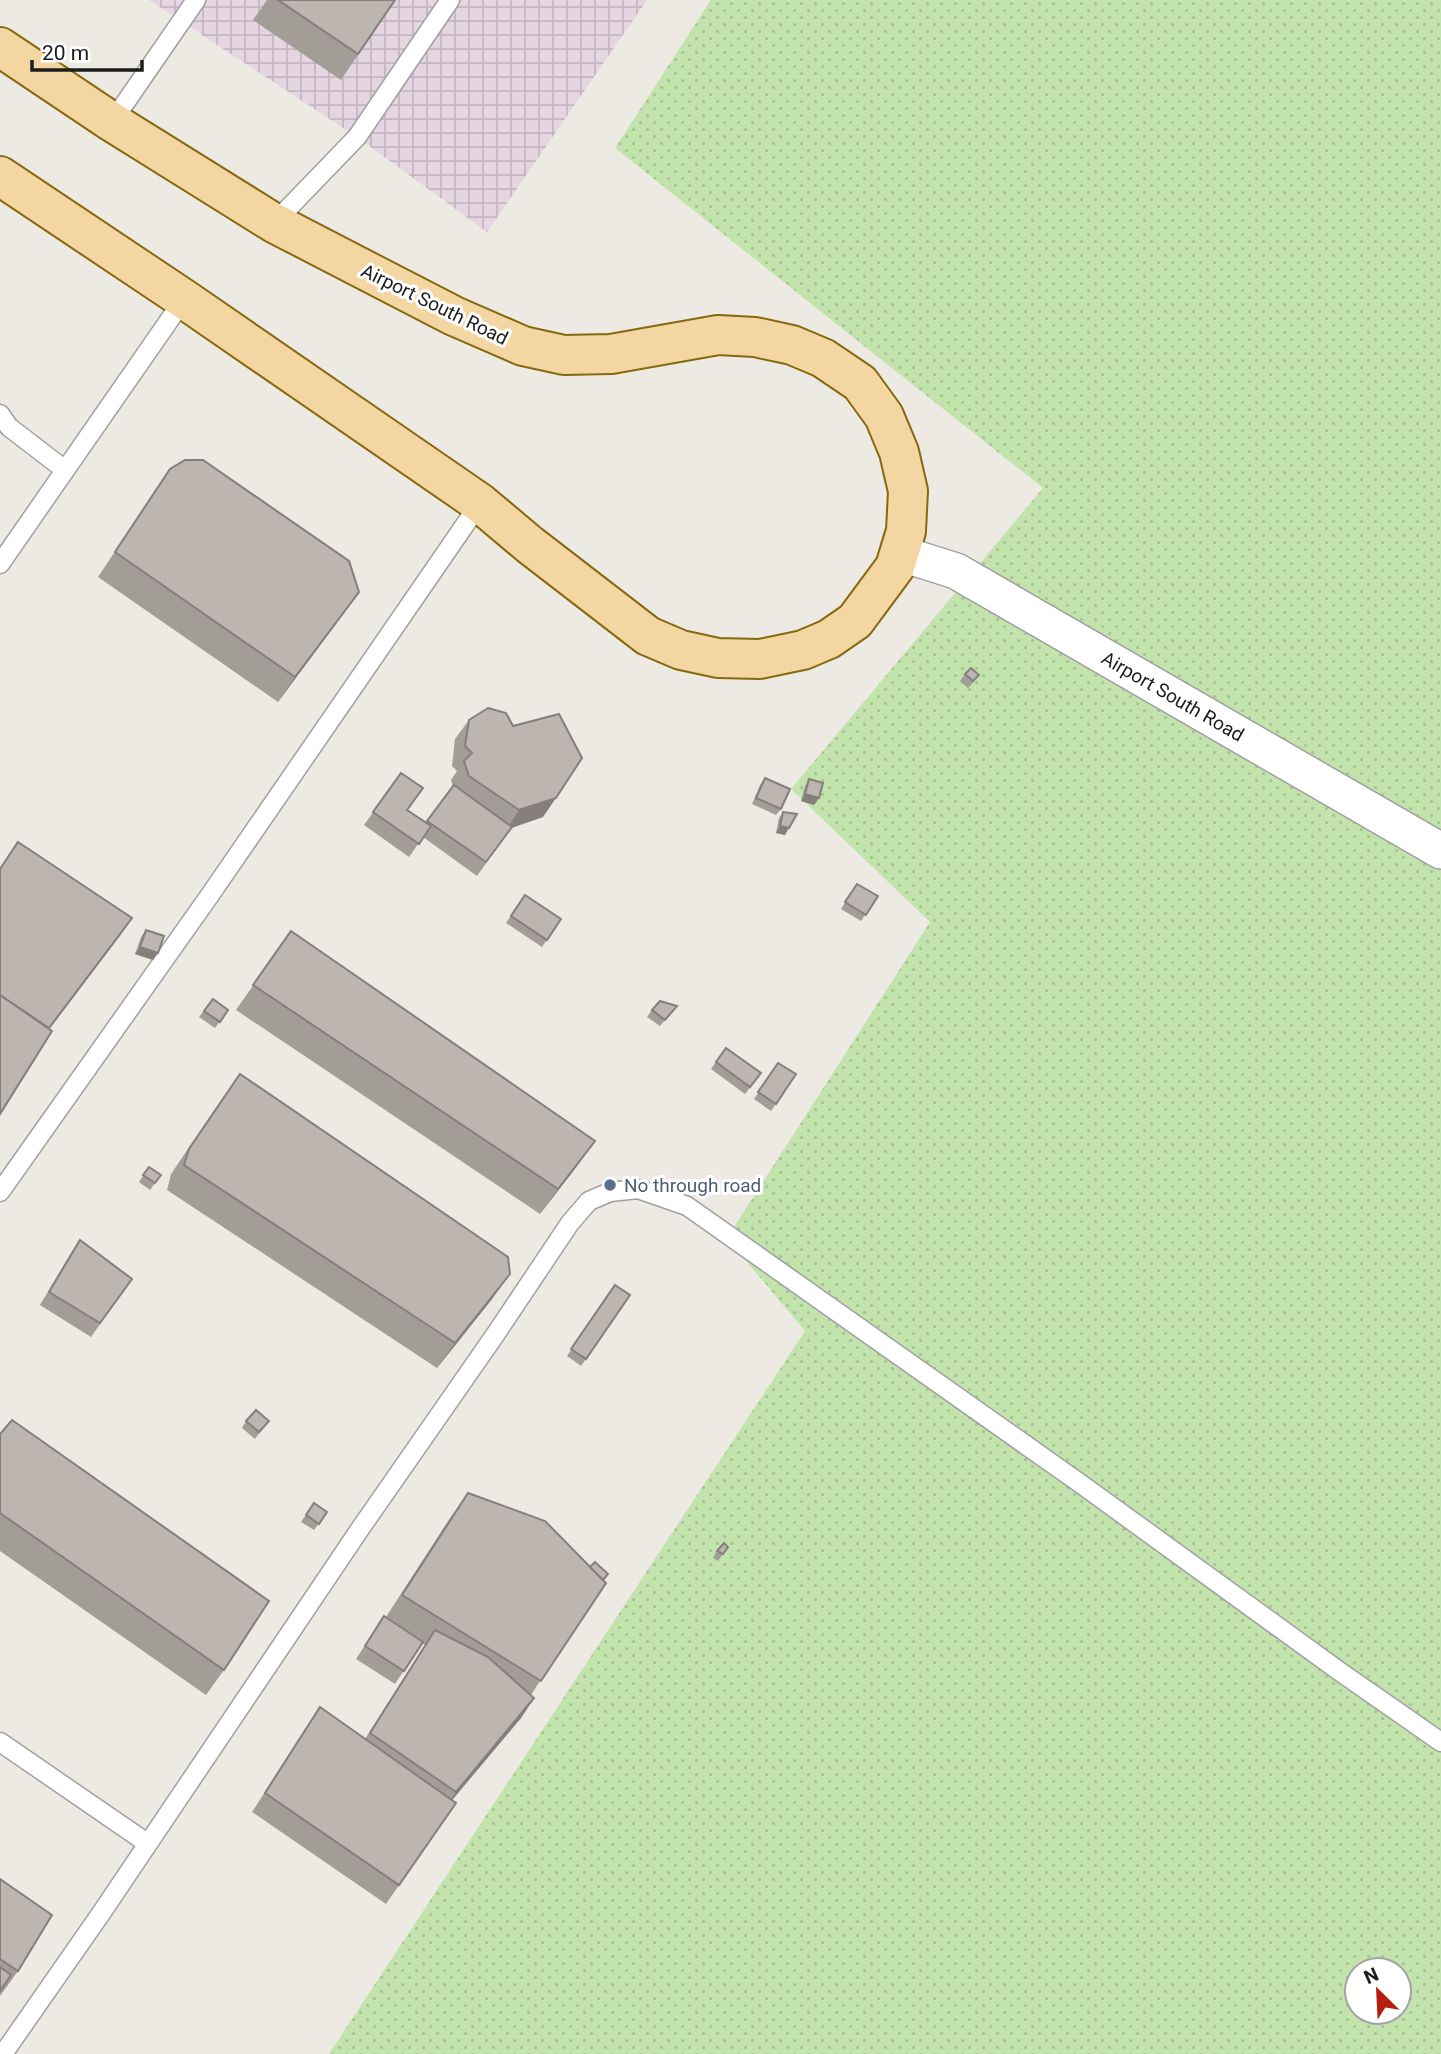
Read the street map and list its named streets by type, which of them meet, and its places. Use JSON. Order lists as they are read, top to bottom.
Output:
{
  "streets": {
    "main road": ["Airport South Road"]
  },
  "places": ["No through road"],
  "scale_bar": "20 m",
  "north": "top left"
}
